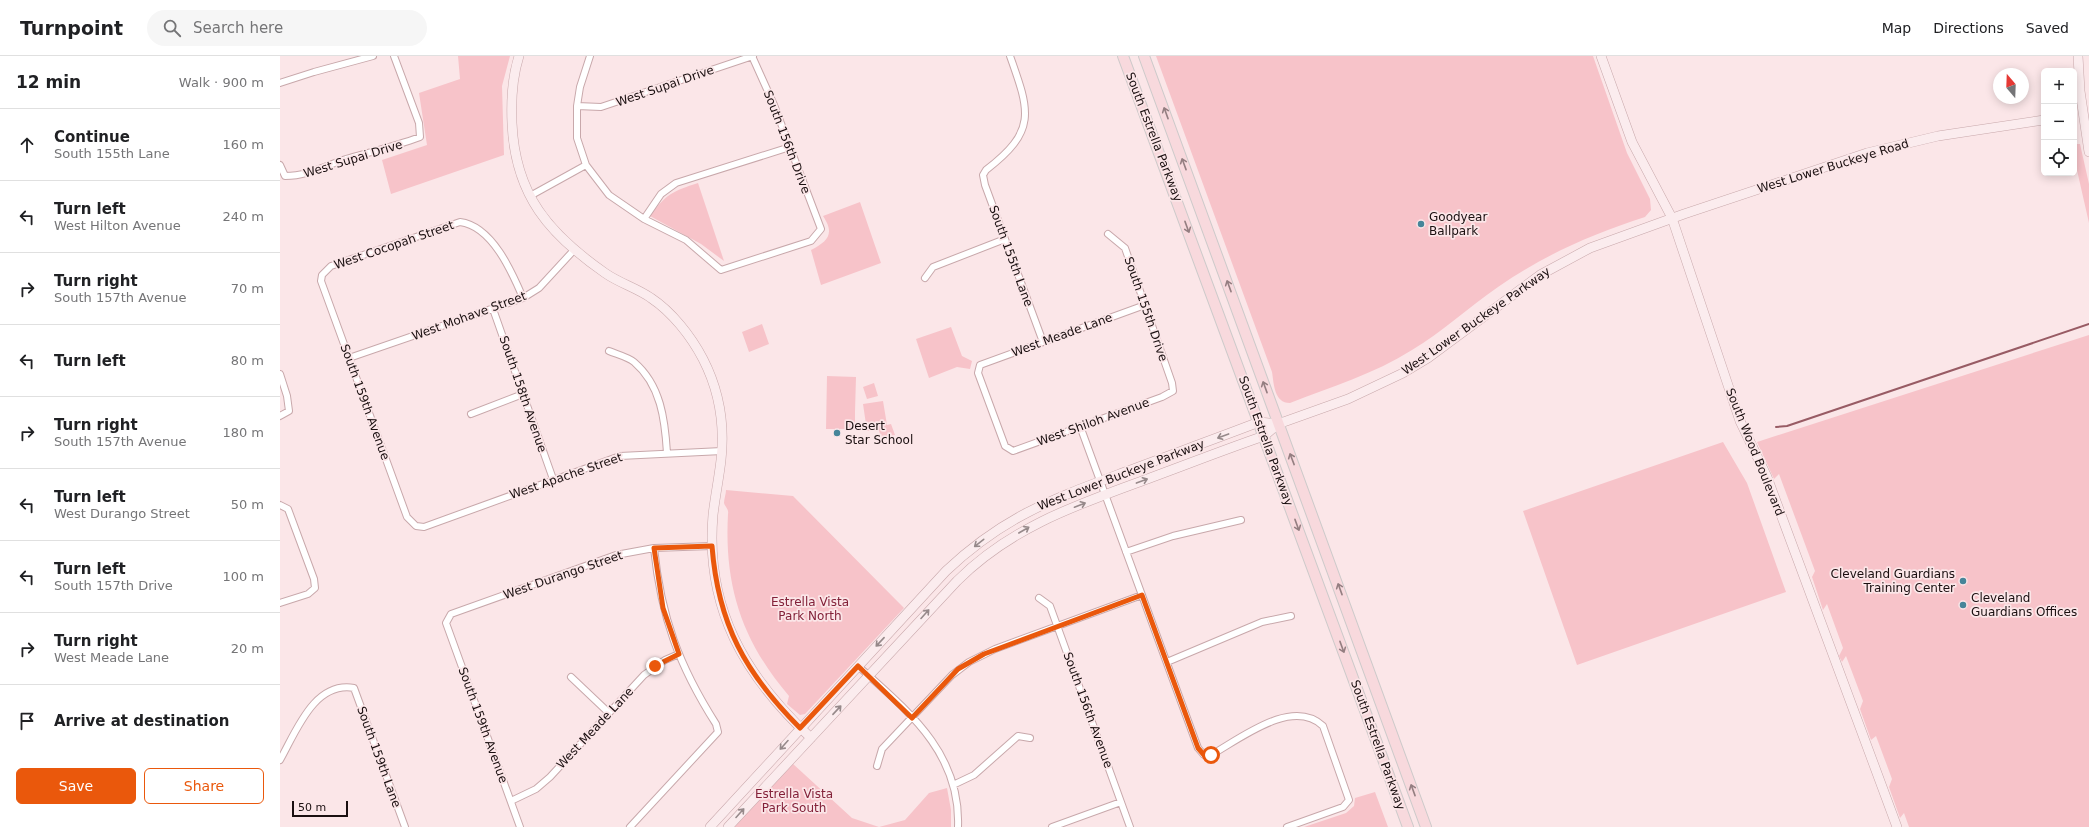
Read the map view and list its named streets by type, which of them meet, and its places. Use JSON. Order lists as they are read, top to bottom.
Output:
{
  "streets": {
    "main road": [
      "South Estrella Parkway",
      "West Lower Buckeye Road",
      "West Lower Buckeye Parkway",
      "South Wood Boulevard"
    ],
    "street": [
      "West Supai Drive",
      "South 156th Drive",
      "West Cocopah Street",
      "South 155th Lane",
      "South 155th Drive",
      "West Mohave Street",
      "West Meade Lane",
      "South 158th Avenue",
      "South 159th Avenue",
      "West Shiloh Avenue",
      "West Apache Street",
      "West Durango Street",
      "South 156th Avenue",
      "South 159th Lane"
    ]
  },
  "crossings": [
    ["West Supai Drive", "South 156th Drive"],
    ["South Estrella Parkway", "West Lower Buckeye Parkway"],
    ["West Lower Buckeye Road", "West Lower Buckeye Parkway"],
    ["West Lower Buckeye Road", "South Wood Boulevard"],
    ["West Cocopah Street", "West Mohave Street"],
    ["West Cocopah Street", "South 159th Avenue"],
    ["South 155th Lane", "West Meade Lane"],
    ["South 155th Drive", "West Meade Lane"],
    ["South 155th Drive", "West Shiloh Avenue"],
    ["West Mohave Street", "South 158th Avenue"],
    ["West Mohave Street", "South 159th Avenue"],
    ["West Lower Buckeye Parkway", "South Wood Boulevard"],
    ["West Meade Lane", "South 159th Avenue"],
    ["West Meade Lane", "West Shiloh Avenue"],
    ["South 158th Avenue", "West Apache Street"],
    ["South 159th Avenue", "West Apache Street"],
    ["South 159th Avenue", "West Durango Street"]
  ],
  "parks": ["Estrella Vista Park North", "Estrella Vista Park South"],
  "places": [
    "Goodyear Ballpark",
    "Desert Star School",
    "Cleveland Guardians Training Center",
    "Cleveland Guardians Offices"
  ],
  "scale_bar": "50 m",
  "north": "top",
  "page": {
    "header": "Turnpoint",
    "search": "Search here",
    "nav": ["Map", "Directions", "Saved"],
    "heading": ["12 min", "Walk · 900 m"],
    "map_buttons": ["+", "−"],
    "list": [
      ["Continue", "South 155th Lane", "160 m"],
      ["Turn left", "West Hilton Avenue", "240 m"],
      ["Turn right", "South 157th Avenue", "70 m"],
      ["Turn left", "80 m"],
      ["Turn right", "South 157th Avenue", "180 m"],
      ["Turn left", "West Durango Street", "50 m"],
      ["Turn left", "South 157th Drive", "100 m"],
      ["Turn right", "West Meade Lane", "20 m"],
      "Arrive at destination"
    ],
    "buttons": ["Save", "Share"],
    "scale": "50 m"
  }
}
